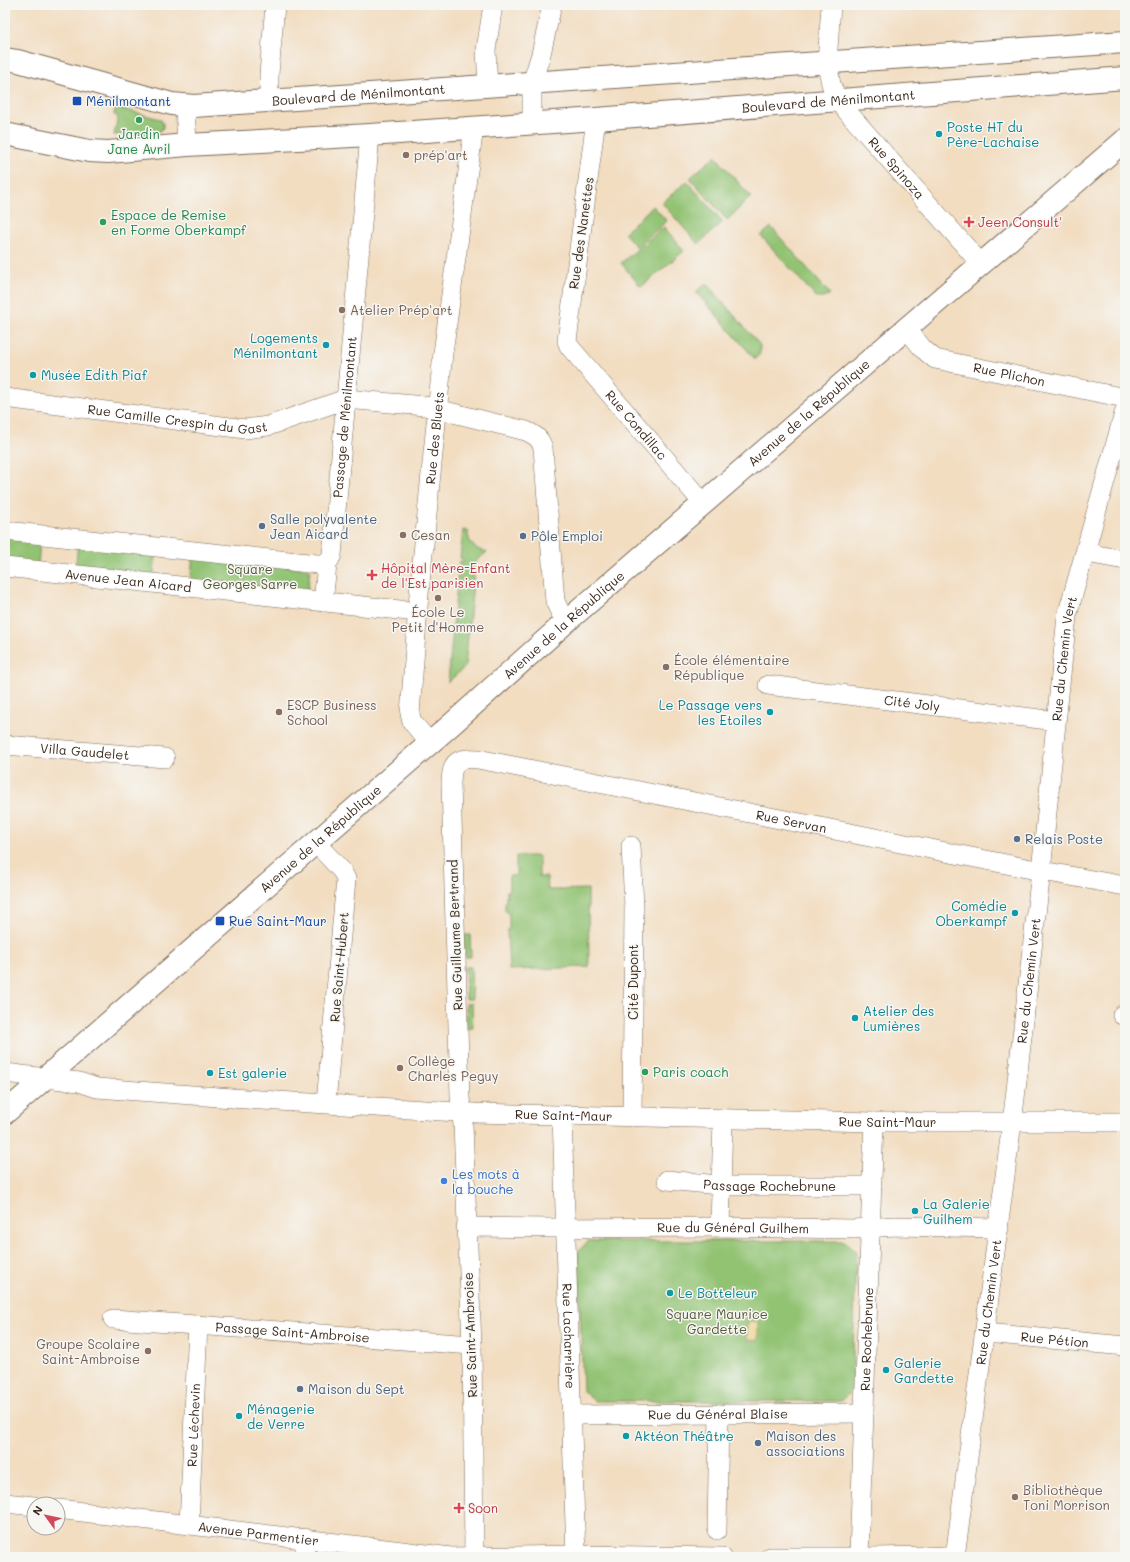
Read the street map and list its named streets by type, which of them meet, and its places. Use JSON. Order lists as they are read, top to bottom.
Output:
{
  "streets": {
    "main road": ["Boulevard de Ménilmontant", "Avenue de la République"],
    "street": [
      "Rue Spinoza",
      "Rue des Nanettes",
      "Rue Plichon",
      "Rue Camille Crespin du Gast",
      "Passage de Ménilmontant",
      "Rue Condillac",
      "Rue des Bluets",
      "Avenue Jean Aicard",
      "Rue du Chemin Vert",
      "Cité Joly",
      "Villa Gaudelet",
      "Rue Servan",
      "Rue Guillaume Bertrand",
      "Rue Saint-Hubert",
      "Cité Dupont",
      "Rue Saint-Maur",
      "Passage Rochebrune",
      "Rue du Général Guilhem",
      "Passage Saint-Ambroise",
      "Rue Saint-Ambroise",
      "Rue Lacharrière",
      "Rue Rochebrune",
      "Rue Pétion",
      "Rue du Général Blaise",
      "Rue Léchevin",
      "Avenue Parmentier"
    ]
  },
  "crossings": [
    ["Boulevard de Ménilmontant", "Rue Spinoza"],
    ["Boulevard de Ménilmontant", "Rue des Nanettes"],
    ["Boulevard de Ménilmontant", "Passage de Ménilmontant"],
    ["Boulevard de Ménilmontant", "Rue des Bluets"],
    ["Rue Spinoza", "Avenue de la République"],
    ["Rue des Nanettes", "Rue Condillac"],
    ["Rue Plichon", "Avenue de la République"],
    ["Avenue de la République", "Rue Condillac"],
    ["Avenue de la République", "Rue des Bluets"],
    ["Avenue de la République", "Rue Saint-Hubert"],
    ["Avenue de la République", "Rue Saint-Maur"],
    ["Rue Camille Crespin du Gast", "Passage de Ménilmontant"],
    ["Passage de Ménilmontant", "Avenue Jean Aicard"],
    ["Rue des Bluets", "Avenue Jean Aicard"],
    ["Rue du Chemin Vert", "Cité Joly"],
    ["Rue du Chemin Vert", "Rue Servan"],
    ["Rue du Chemin Vert", "Rue Saint-Maur"],
    ["Rue du Chemin Vert", "Rue du Général Guilhem"],
    ["Rue du Chemin Vert", "Rue Pétion"],
    ["Rue Servan", "Rue Guillaume Bertrand"],
    ["Rue Guillaume Bertrand", "Rue Saint-Maur"],
    ["Rue Guillaume Bertrand", "Rue Saint-Ambroise"],
    ["Rue Saint-Hubert", "Rue Saint-Maur"],
    ["Cité Dupont", "Rue Saint-Maur"],
    ["Rue Saint-Maur", "Rue Saint-Ambroise"],
    ["Rue Saint-Maur", "Rue Lacharrière"],
    ["Rue Saint-Maur", "Rue Rochebrune"],
    ["Passage Rochebrune", "Rue Rochebrune"],
    ["Rue du Général Guilhem", "Rue Saint-Ambroise"],
    ["Rue du Général Guilhem", "Rue Lacharrière"],
    ["Rue du Général Guilhem", "Rue Rochebrune"],
    ["Passage Saint-Ambroise", "Rue Saint-Ambroise"],
    ["Passage Saint-Ambroise", "Rue Léchevin"],
    ["Rue Saint-Ambroise", "Avenue Parmentier"],
    ["Rue Lacharrière", "Rue du Général Blaise"],
    ["Rue Lacharrière", "Avenue Parmentier"],
    ["Rue Rochebrune", "Rue du Général Blaise"],
    ["Rue Léchevin", "Avenue Parmentier"]
  ],
  "parks": ["Square Georges Sarre", "Square Maurice Gardette"],
  "places": {
    "transit": ["Ménilmontant", "Rue Saint-Maur"],
    "other": [
      "Jardin Jane Avril",
      "Poste HT du Père-Lachaise",
      "prép'art",
      "Espace de Remise en Forme Oberkampf",
      "Atelier Prép'art",
      "Logements Ménilmontant",
      "Musée Edith Piaf",
      "Salle polyvalente Jean Aicard",
      "Cesan",
      "Pôle Emploi",
      "École Le Petit d'Homme",
      "École élémentaire République",
      "ESCP Business School",
      "Le Passage vers les Etoiles",
      "Relais Poste",
      "Comédie Oberkampf",
      "Atelier des Lumières",
      "Collège Charles Peguy",
      "Paris coach",
      "Est galerie",
      "Les mots à la bouche",
      "La Galerie Guilhem",
      "Le Botteleur",
      "Groupe Scolaire Saint-Ambroise",
      "Galerie Gardette",
      "Maison du Sept",
      "Ménagerie de Verre",
      "Aktéon Théâtre",
      "Maison des associations",
      "Bibliothèque Toni Morrison"
    ],
    "health": ["Jeen Consult'", "Hôpital Mère-Enfant de l'Est parisien", "Soon"]
  },
  "north": "top left"
}
